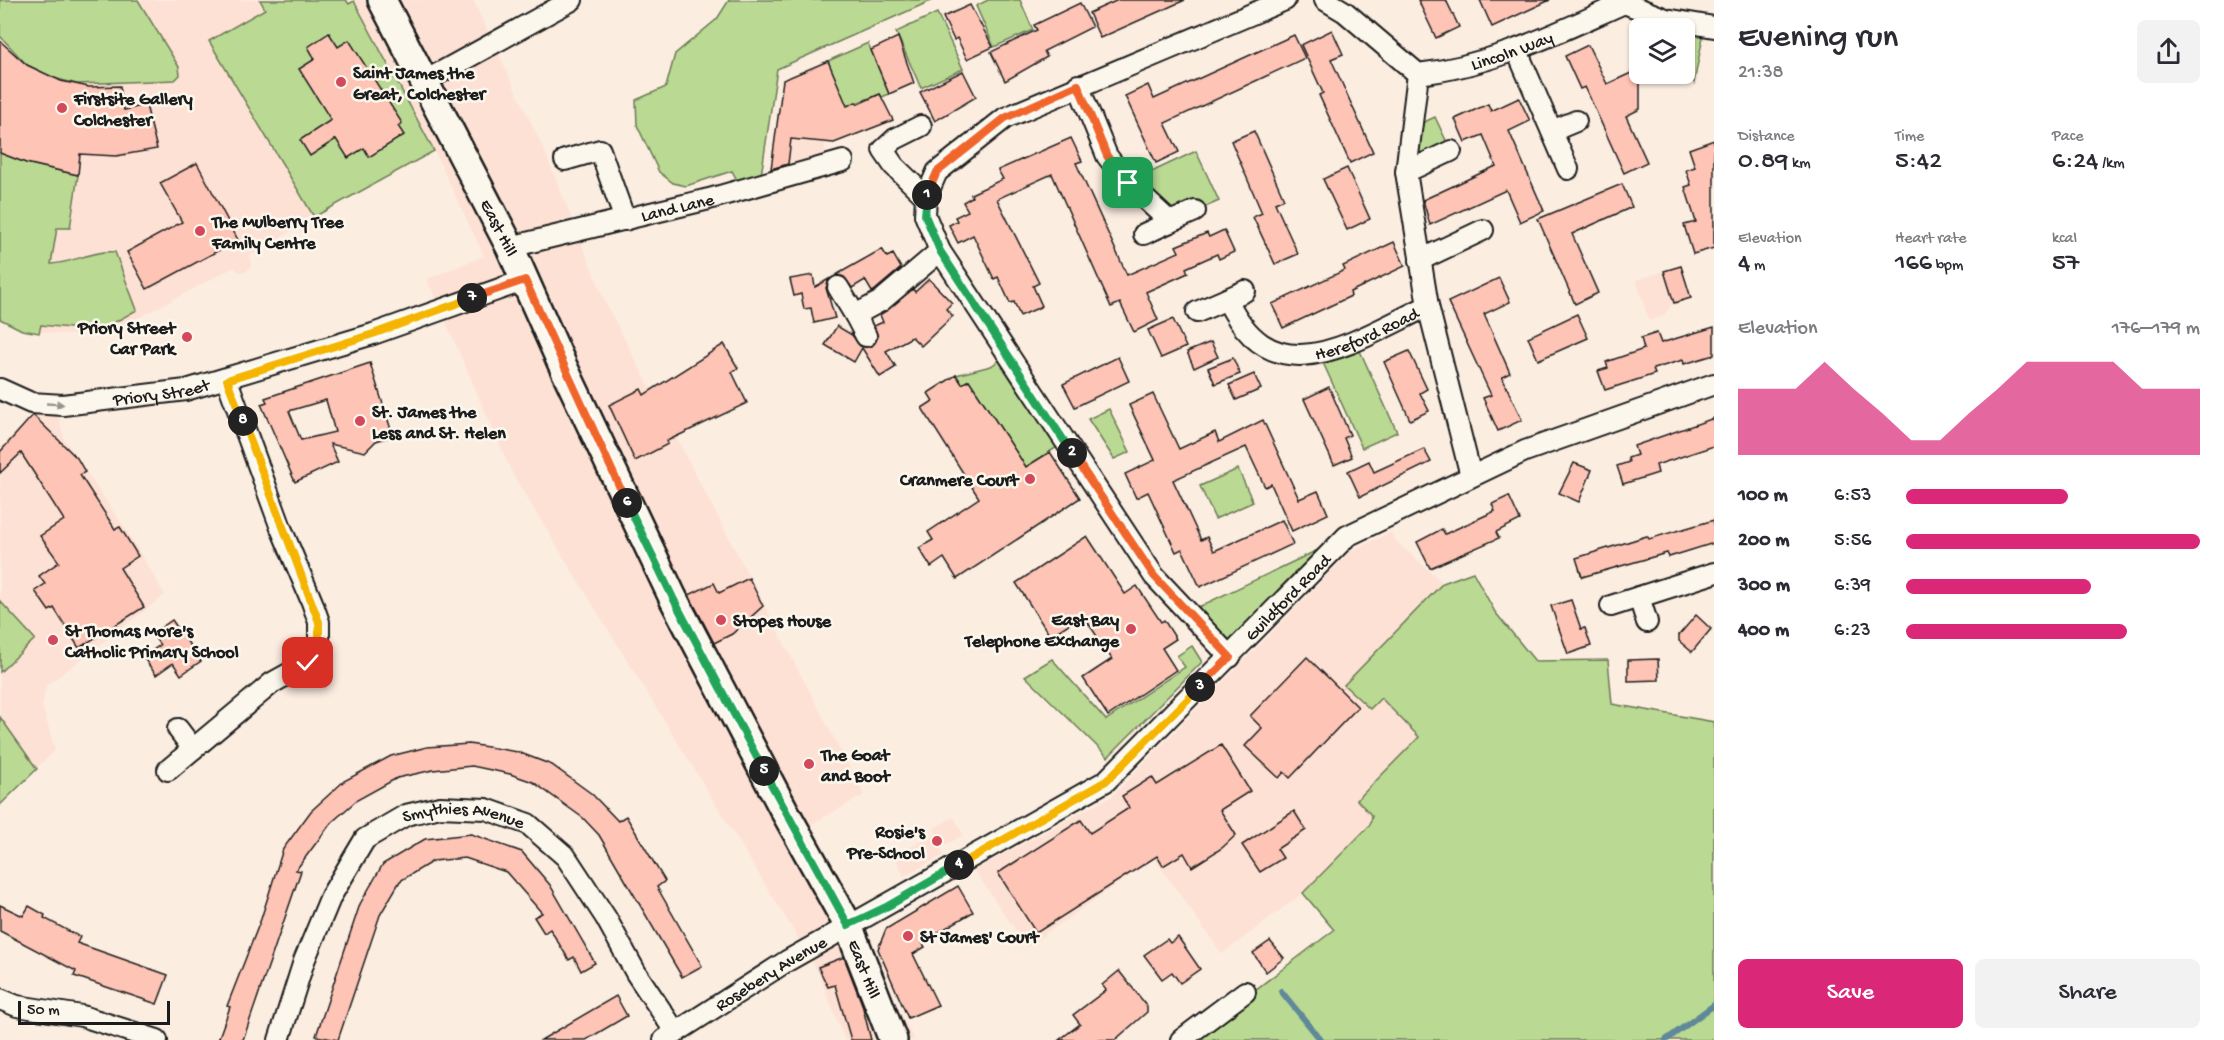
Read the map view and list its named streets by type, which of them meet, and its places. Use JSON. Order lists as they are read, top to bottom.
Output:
{
  "streets": {
    "street": [
      "Lincoln Way",
      "Land Lane",
      "East Hill",
      "Hereford Road",
      "Priory Street",
      "Guildford Road",
      "Smythies Avenue",
      "Rosebery Avenue"
    ]
  },
  "crossings": [
    ["Land Lane", "East Hill"],
    ["East Hill", "Priory Street"],
    ["East Hill", "Guildford Road"],
    ["East Hill", "Rosebery Avenue"],
    ["Hereford Road", "Guildford Road"],
    ["Guildford Road", "Rosebery Avenue"],
    ["Smythies Avenue", "Rosebery Avenue"]
  ],
  "one_way": ["Priory Street"],
  "places": [
    "Saint James the Great, Colchester",
    "Firstsite Gallery Colchester",
    "The Mulberry Tree Family Centre",
    "Priory Street Car Park",
    "St. James the Less and St. Helen",
    "Cranmere Court",
    "Stopes House",
    "East Bay Telephone Exchange",
    "St Thomas More's Catholic Primary School",
    "The Goat and Boot",
    "Rosie's Pre-School",
    "St James' Court"
  ],
  "scale_bar": "50 m",
  "page": {
    "heading": ["Evening run", "21:38"],
    "stats": [
      ["Distance", "0.89 km"],
      ["Time", "5:42"],
      ["Pace", "6:24 /km"],
      ["Elevation", "4 m"],
      ["Heart rate", "166 bpm"],
      ["kcal", "57"]
    ],
    "pins": [
      "1",
      "7",
      "8",
      "2",
      "6",
      "3",
      "5",
      "4"
    ],
    "chart": ["Elevation", "176–179 m"],
    "list": [
      {
        "name": "100 m",
        "note": "6:53"
      },
      {
        "name": "200 m",
        "note": "5:56"
      },
      {
        "name": "300 m",
        "note": "6:39"
      },
      {
        "name": "400 m",
        "note": "6:23"
      }
    ],
    "buttons": ["Save", "Share"],
    "scale": "50 m"
  }
}
